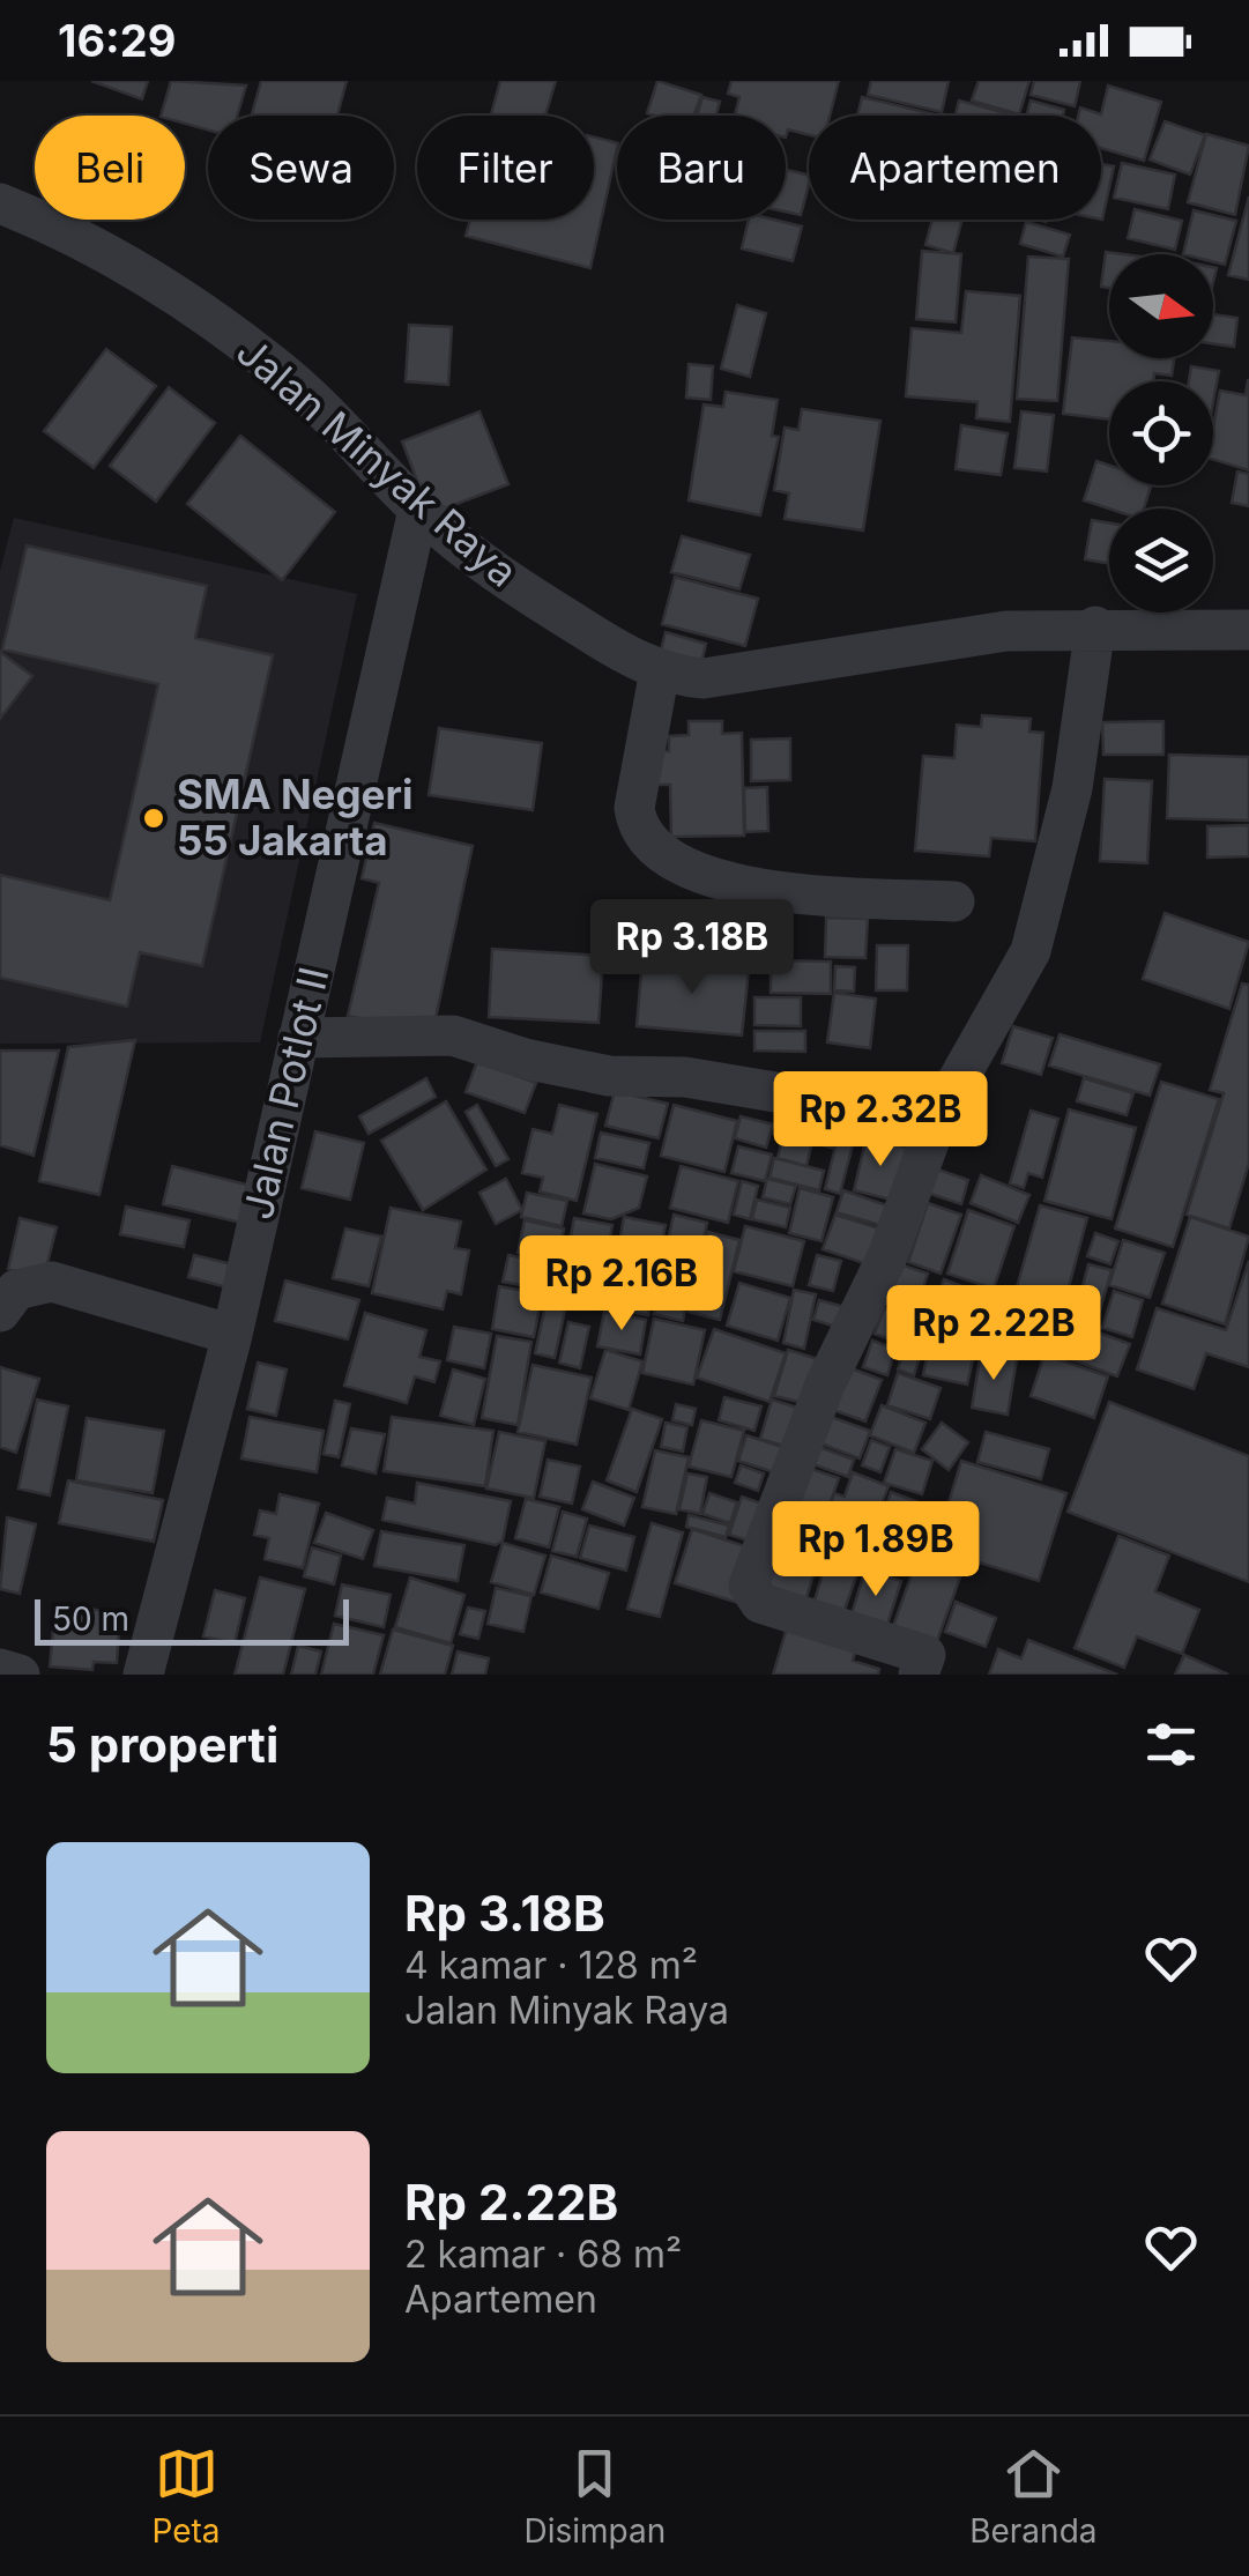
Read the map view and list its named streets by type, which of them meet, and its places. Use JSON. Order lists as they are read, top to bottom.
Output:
{
  "streets": {
    "street": ["Jalan Minyak Raya", "Jalan Potlot II"]
  },
  "crossings": [
    ["Jalan Minyak Raya", "Jalan Potlot II"]
  ],
  "places": ["SMA Negeri 55 Jakarta"],
  "scale_bar": "50 m",
  "north": "right",
  "page": {
    "status": "16:29",
    "chip": [
      "Beli",
      "Sewa",
      "Filter",
      "Baru",
      "Apartemen"
    ],
    "price": [
      "Rp 3.18B",
      "Rp 2.32B",
      "Rp 2.16B",
      "Rp 2.22B",
      "Rp 1.89B"
    ],
    "scale": "50 m",
    "heading": "5 properti",
    "list": [
      {
        "name": "Rp 3.18B",
        "note": "4 kamar · 128 m² · Jalan Minyak Raya"
      },
      {
        "name": "Rp 2.22B",
        "note": "2 kamar · 68 m² · Apartemen"
      }
    ],
    "tabs": ["Peta", "Disimpan", "Beranda"]
  }
}
